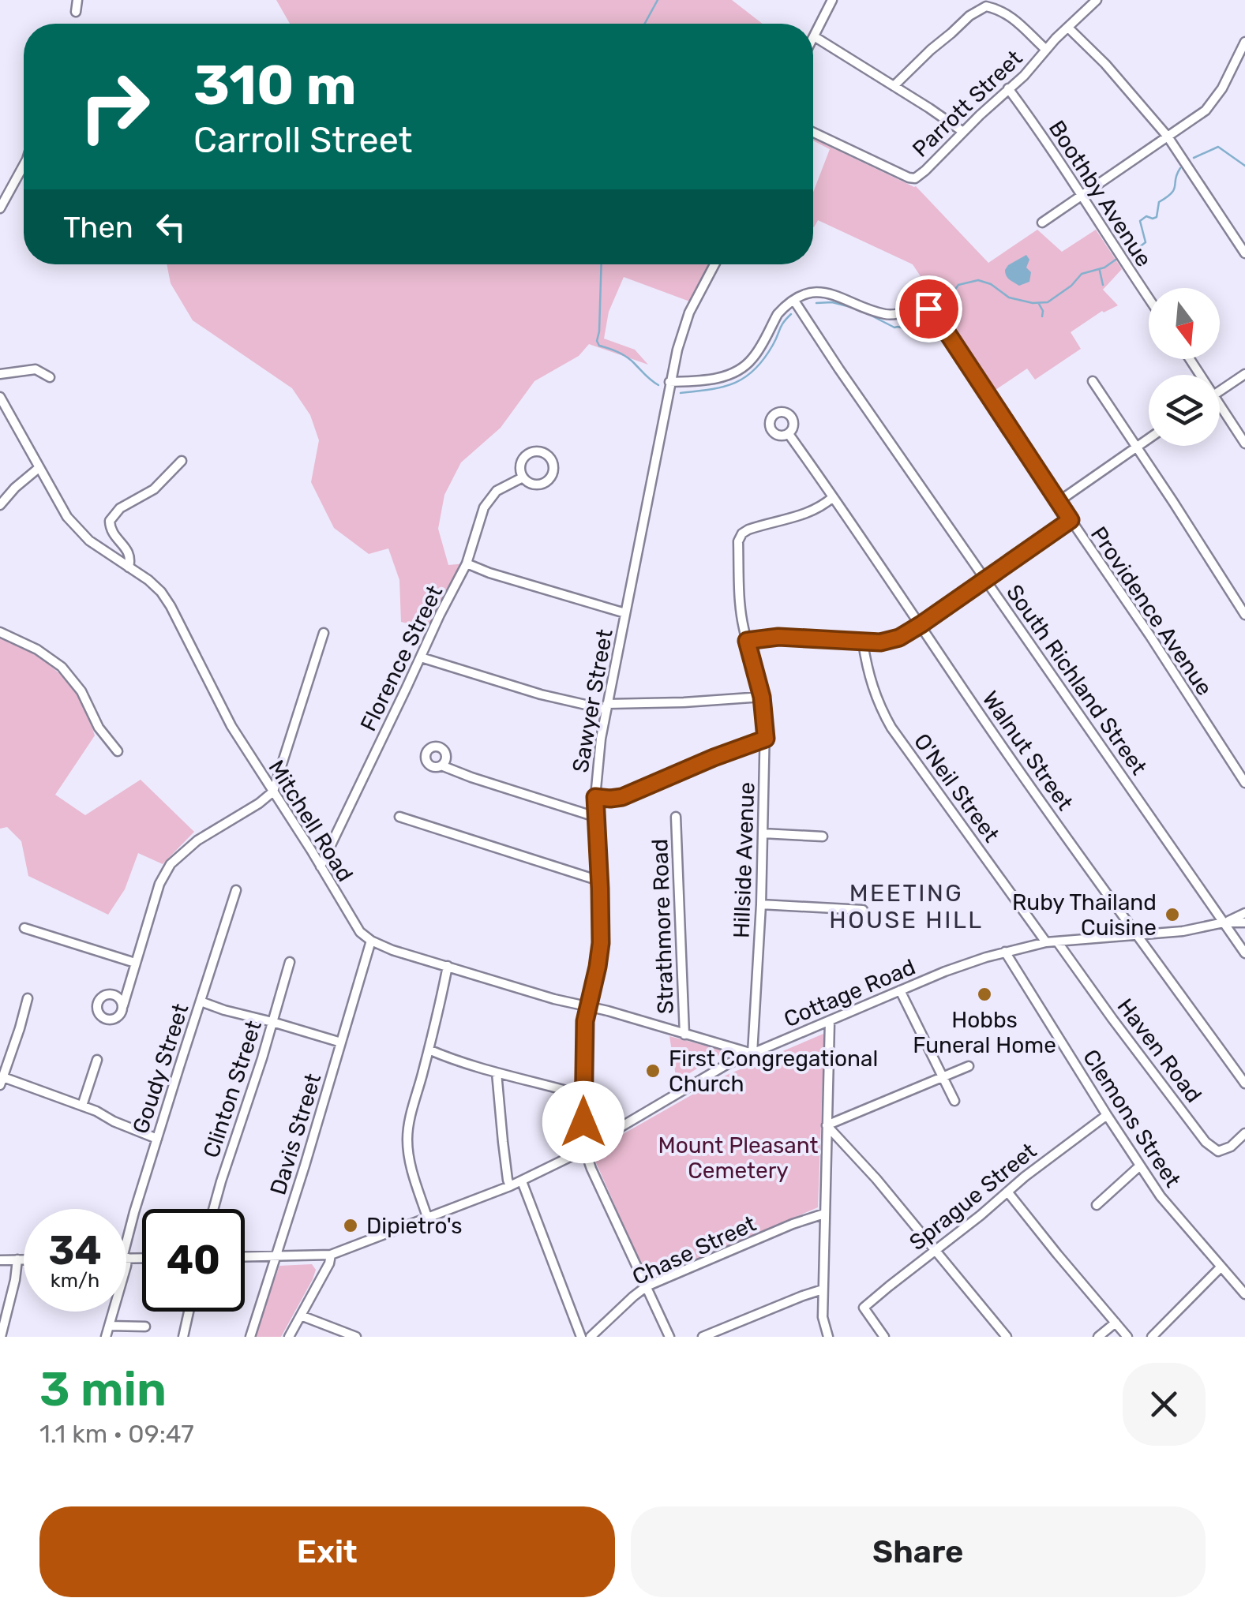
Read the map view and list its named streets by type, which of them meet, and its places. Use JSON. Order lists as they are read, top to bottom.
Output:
{
  "streets": {
    "street": [
      "Parrott Street",
      "Boothby Avenue",
      "Providence Avenue",
      "Florence Street",
      "South Richland Street",
      "Sawyer Street",
      "Walnut Street",
      "O'Neil Street",
      "Mitchell Road",
      "Hillside Avenue",
      "Strathmore Road",
      "Cottage Road",
      "Haven Road",
      "Goudy Street",
      "Clinton Street",
      "Clemons Street",
      "Davis Street",
      "Sprague Street",
      "Chase Street"
    ]
  },
  "crossings": [
    ["Parrott Street", "Boothby Avenue"],
    ["Providence Avenue", "South Richland Street"],
    ["Florence Street", "Mitchell Road"],
    ["South Richland Street", "Cottage Road"],
    ["Sawyer Street", "Mitchell Road"],
    ["Sawyer Street", "Cottage Road"],
    ["Sawyer Street", "Chase Street"],
    ["Walnut Street", "Hillside Avenue"],
    ["Walnut Street", "Cottage Road"],
    ["O'Neil Street", "Cottage Road"],
    ["Mitchell Road", "Hillside Avenue"],
    ["Mitchell Road", "Strathmore Road"],
    ["Mitchell Road", "Cottage Road"],
    ["Mitchell Road", "Davis Street"],
    ["Hillside Avenue", "Cottage Road"],
    ["Cottage Road", "Haven Road"],
    ["Cottage Road", "Clemons Street"],
    ["Cottage Road", "Davis Street"],
    ["Clemons Street", "Sprague Street"]
  ],
  "districts": ["MEETING HOUSE HILL"],
  "parks": ["Mount Pleasant Cemetery"],
  "places": [
    "Ruby Thailand Cuisine",
    "Hobbs Funeral Home",
    "First Congregational Church",
    "Dipietro's"
  ],
  "north": "bottom",
  "page": {
    "turn": ["310 m", "Carroll Street"],
    "then": "Then",
    "speed": "34 km/h",
    "limit": "40",
    "heading": ["3 min", "1.1 km · 09:47"],
    "buttons": ["Exit", "Share"]
  }
}
